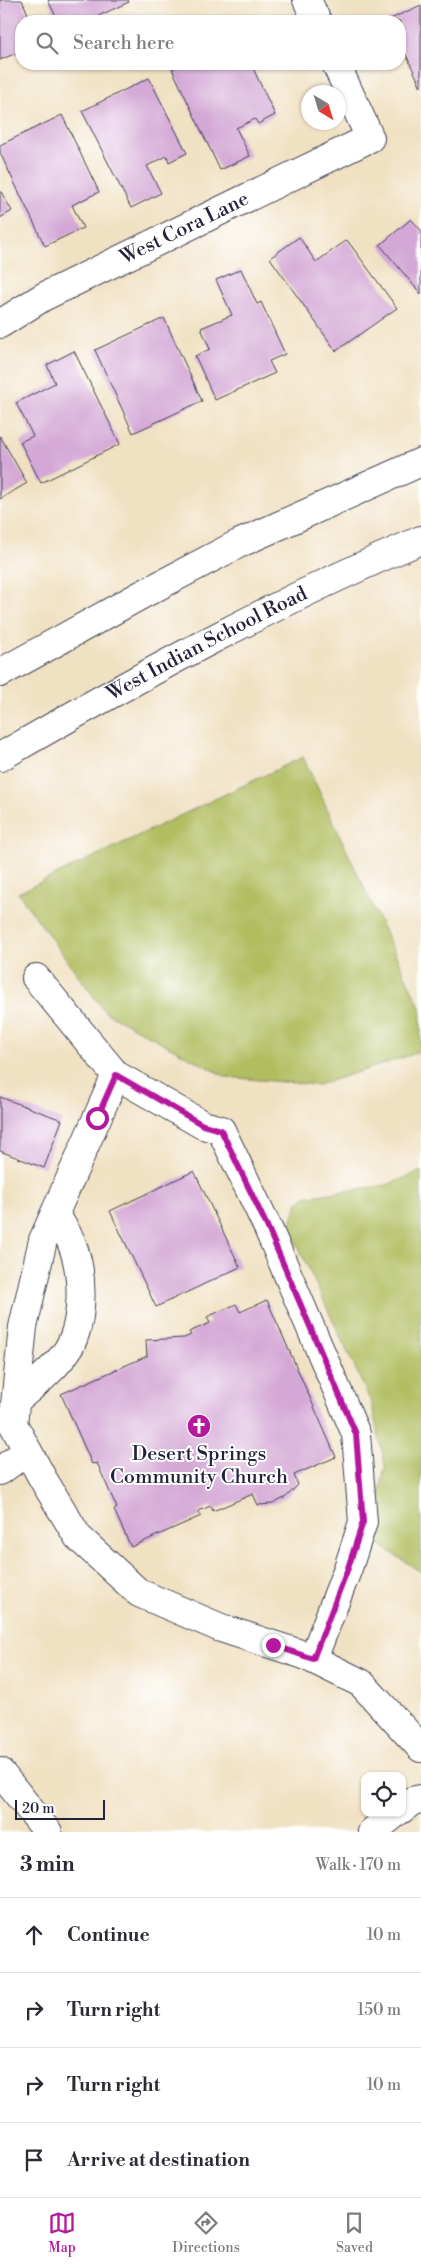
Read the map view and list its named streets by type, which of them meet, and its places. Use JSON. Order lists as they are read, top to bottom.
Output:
{
  "streets": {
    "main road": ["West Cora Lane", "West Indian School Road"]
  },
  "places": {
    "church": ["Desert Springs Community Church"]
  },
  "scale_bar": "20 m",
  "north": "bottom right",
  "page": {
    "search": "Search here",
    "scale": "20 m",
    "heading": ["3 min", "Walk · 170 m"],
    "list": [
      ["Continue", "10 m"],
      ["Turn right", "150 m"],
      ["Turn right", "10 m"],
      "Arrive at destination"
    ],
    "nav": ["Map", "Directions", "Saved"]
  }
}
